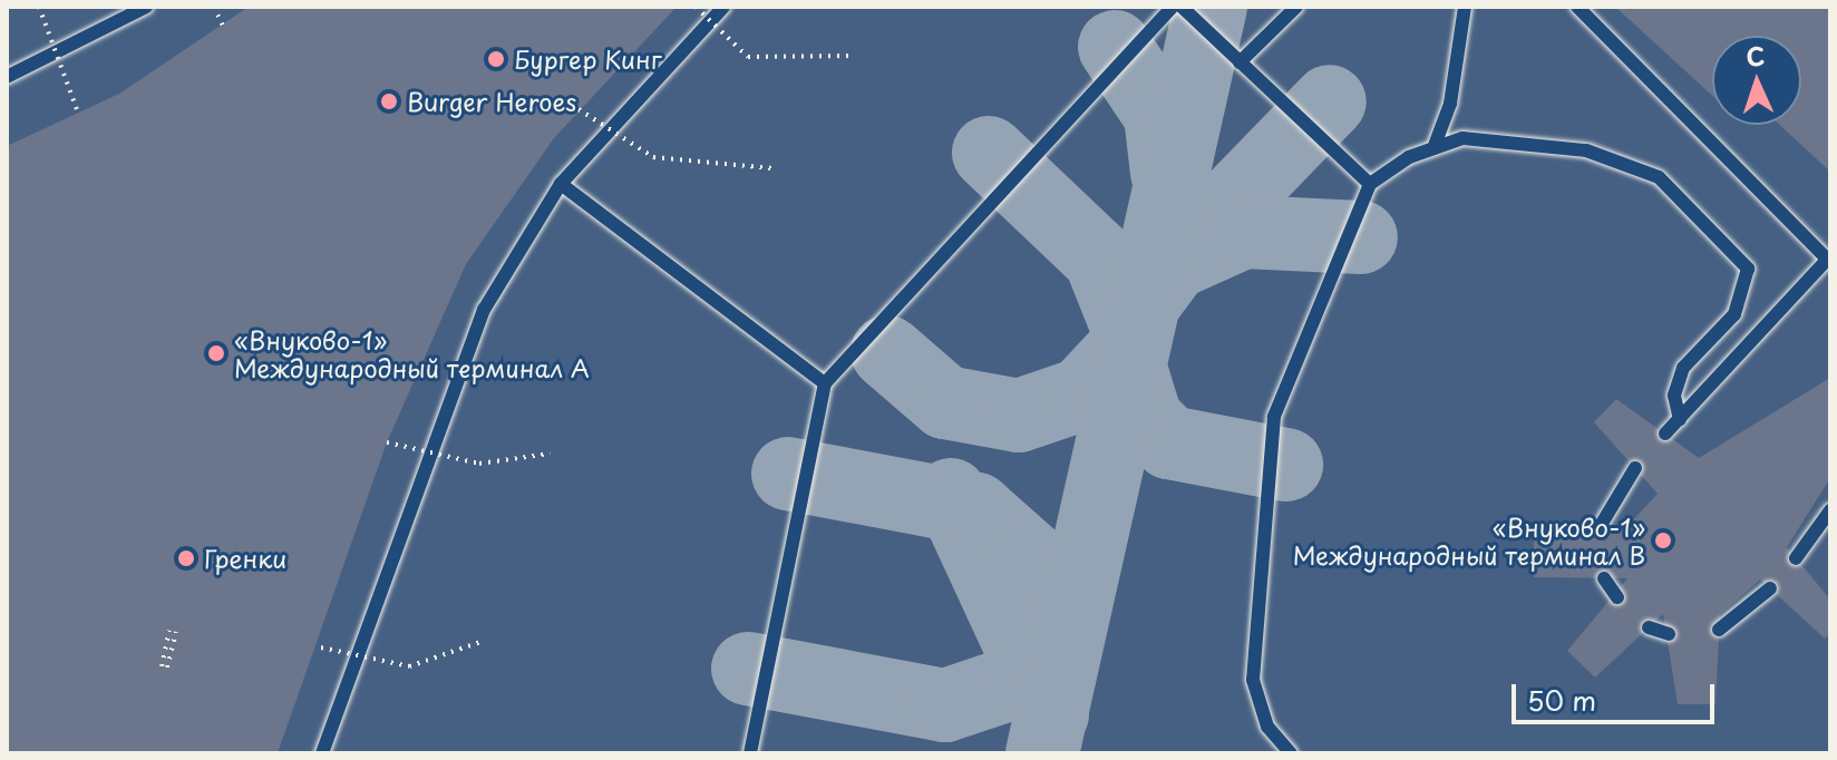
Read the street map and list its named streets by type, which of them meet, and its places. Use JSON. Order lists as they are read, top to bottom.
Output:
{
  "places": [
    "Бургер Кинг",
    "Burger Heroes",
    "«Внуково-1» Международный терминал А",
    "«Внуково-1» Международный терминал B",
    "Гренки"
  ],
  "scale_bar": "50 m",
  "north": "top"
}
